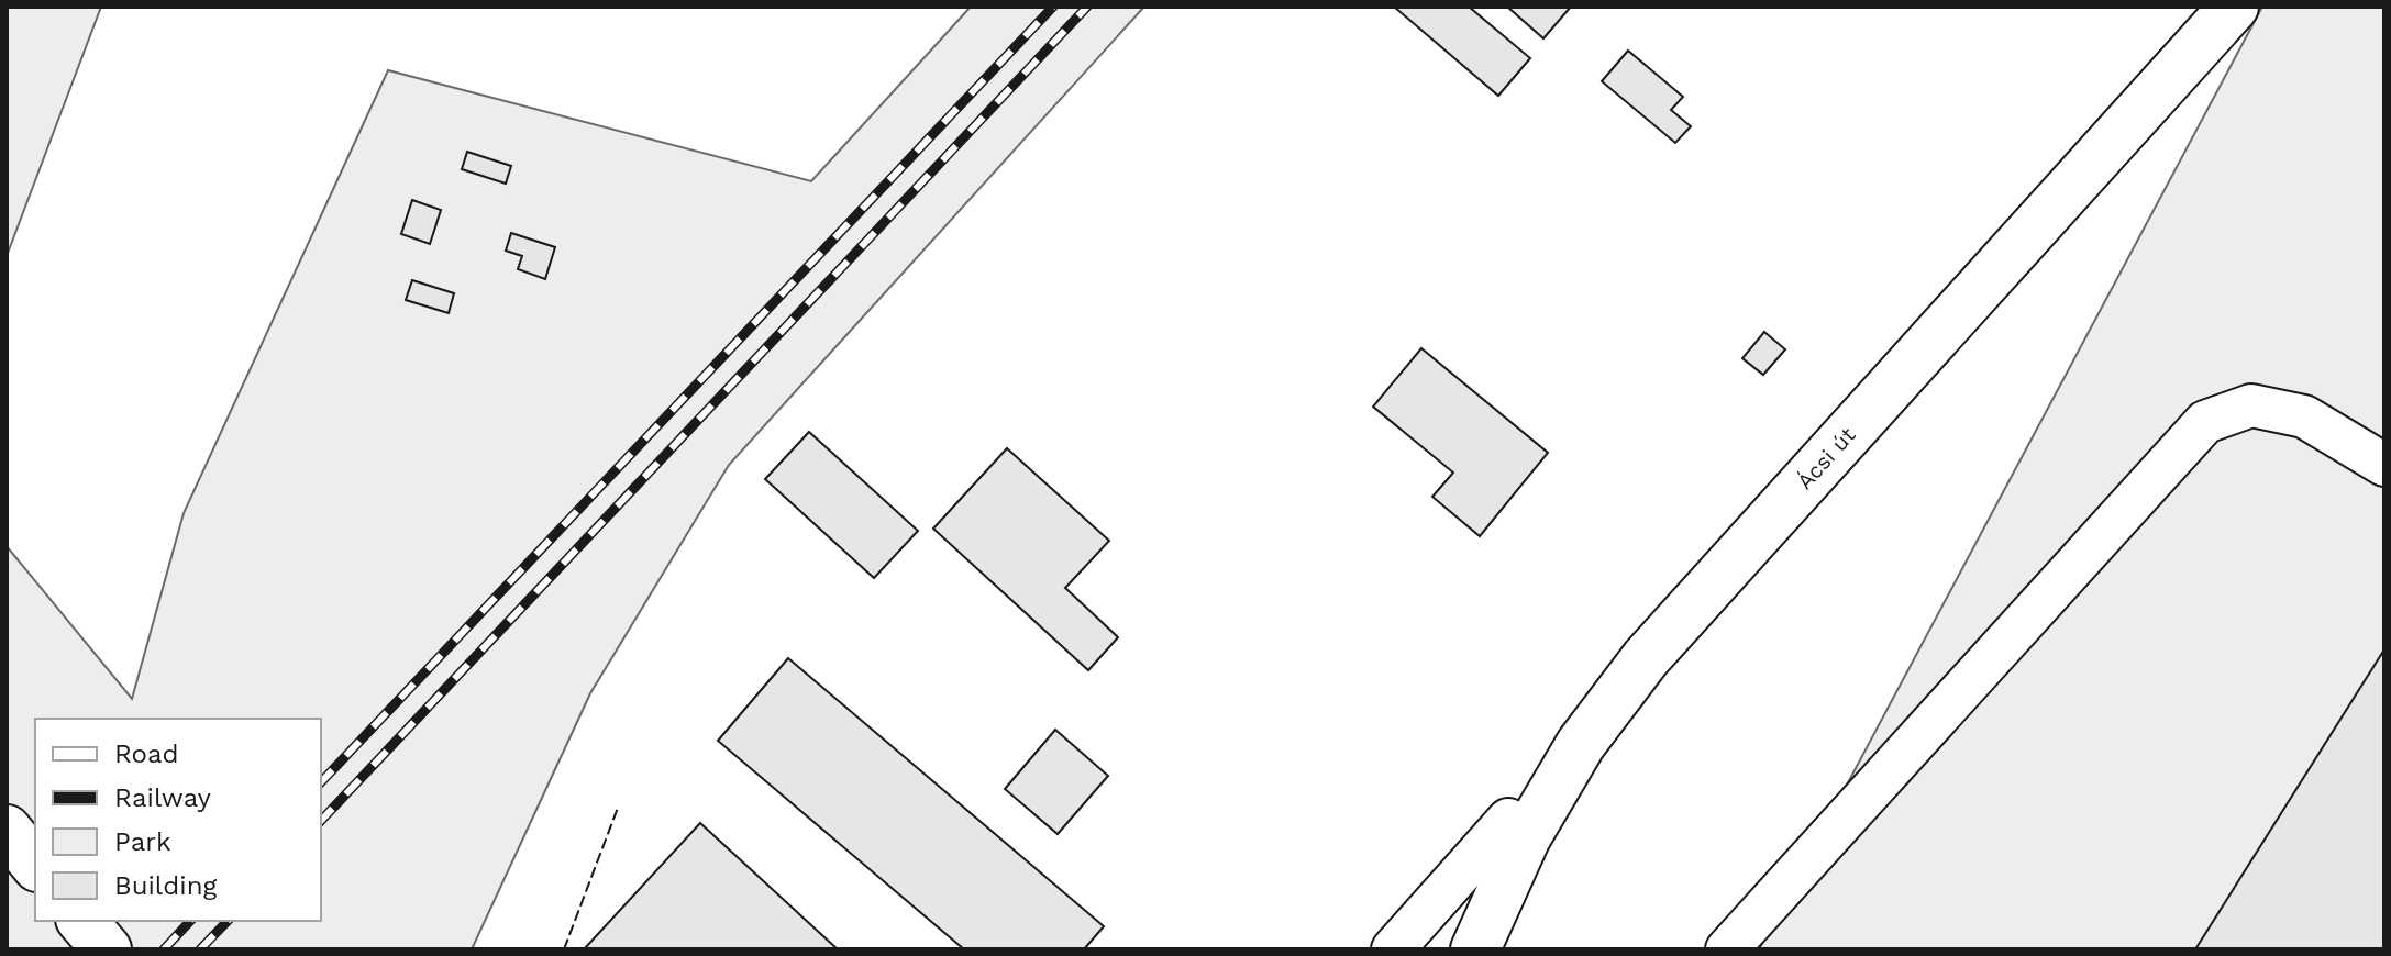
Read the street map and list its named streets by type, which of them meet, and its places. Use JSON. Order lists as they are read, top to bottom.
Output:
{
  "streets": {
    "main road": ["Ácsi út"]
  },
  "legend": [
    "Road",
    "Railway",
    "Park",
    "Building"
  ]
}
